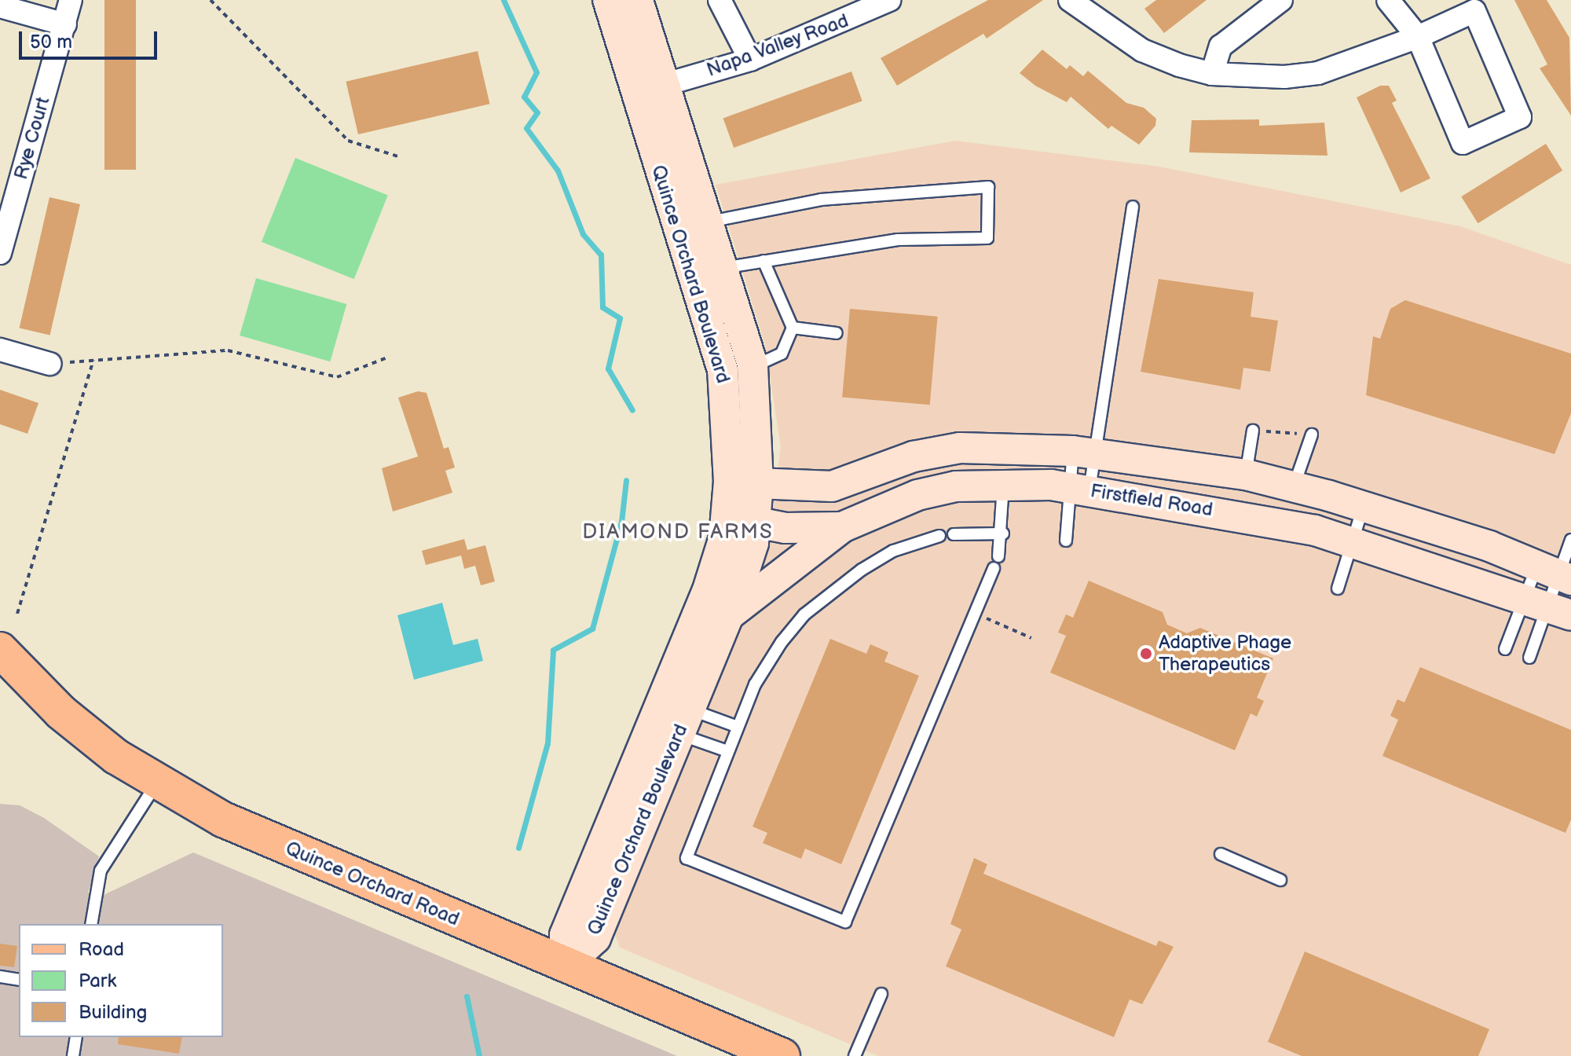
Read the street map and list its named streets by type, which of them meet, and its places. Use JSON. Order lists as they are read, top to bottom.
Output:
{
  "streets": {
    "main road": ["Quince Orchard Road"],
    "street": [
      "Napa Valley Road",
      "Rye Court",
      "Quince Orchard Boulevard",
      "Firstfield Road"
    ]
  },
  "crossings": [
    ["Napa Valley Road", "Quince Orchard Boulevard"],
    ["Quince Orchard Boulevard", "Firstfield Road"],
    ["Quince Orchard Boulevard", "Quince Orchard Road"]
  ],
  "districts": ["DIAMOND FARMS"],
  "places": ["Adaptive Phage Therapeutics"],
  "legend": ["Road", "Park", "Building"],
  "scale_bar": "50 m"
}
